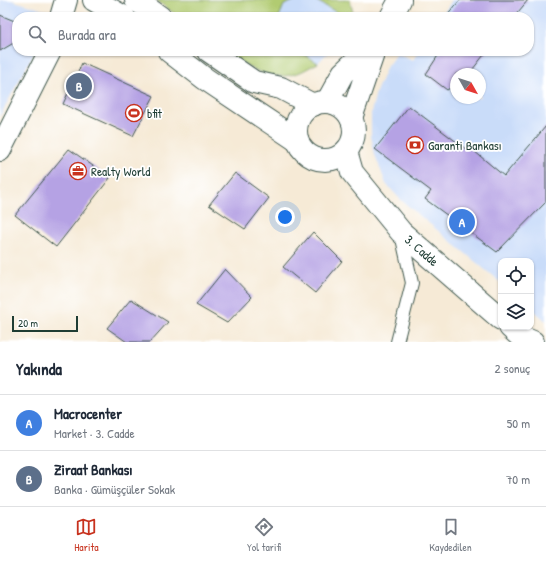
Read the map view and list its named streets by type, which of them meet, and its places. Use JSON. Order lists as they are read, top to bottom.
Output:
{
  "streets": {
    "main road": ["3. Cadde"]
  },
  "places": {
    "sports": ["bfit"],
    "bank": ["Garanti Bankası"],
    "office": ["Realty World"]
  },
  "scale_bar": "20 m",
  "north": "bottom right",
  "page": {
    "search": "Burada ara",
    "pins": ["B", "A"],
    "scale": "20 m",
    "heading": ["Yakında", "2 sonuç"],
    "list": [
      {
        "mark": "A",
        "name": "Macrocenter",
        "note": "Market · 3. Cadde",
        "value": "50 m"
      },
      {
        "mark": "B",
        "name": "Ziraat Bankası",
        "note": "Banka · Gümüşçüler Sokak",
        "value": "70 m"
      }
    ],
    "nav": ["Harita", "Yol tarifi", "Kaydedilen"]
  }
}
